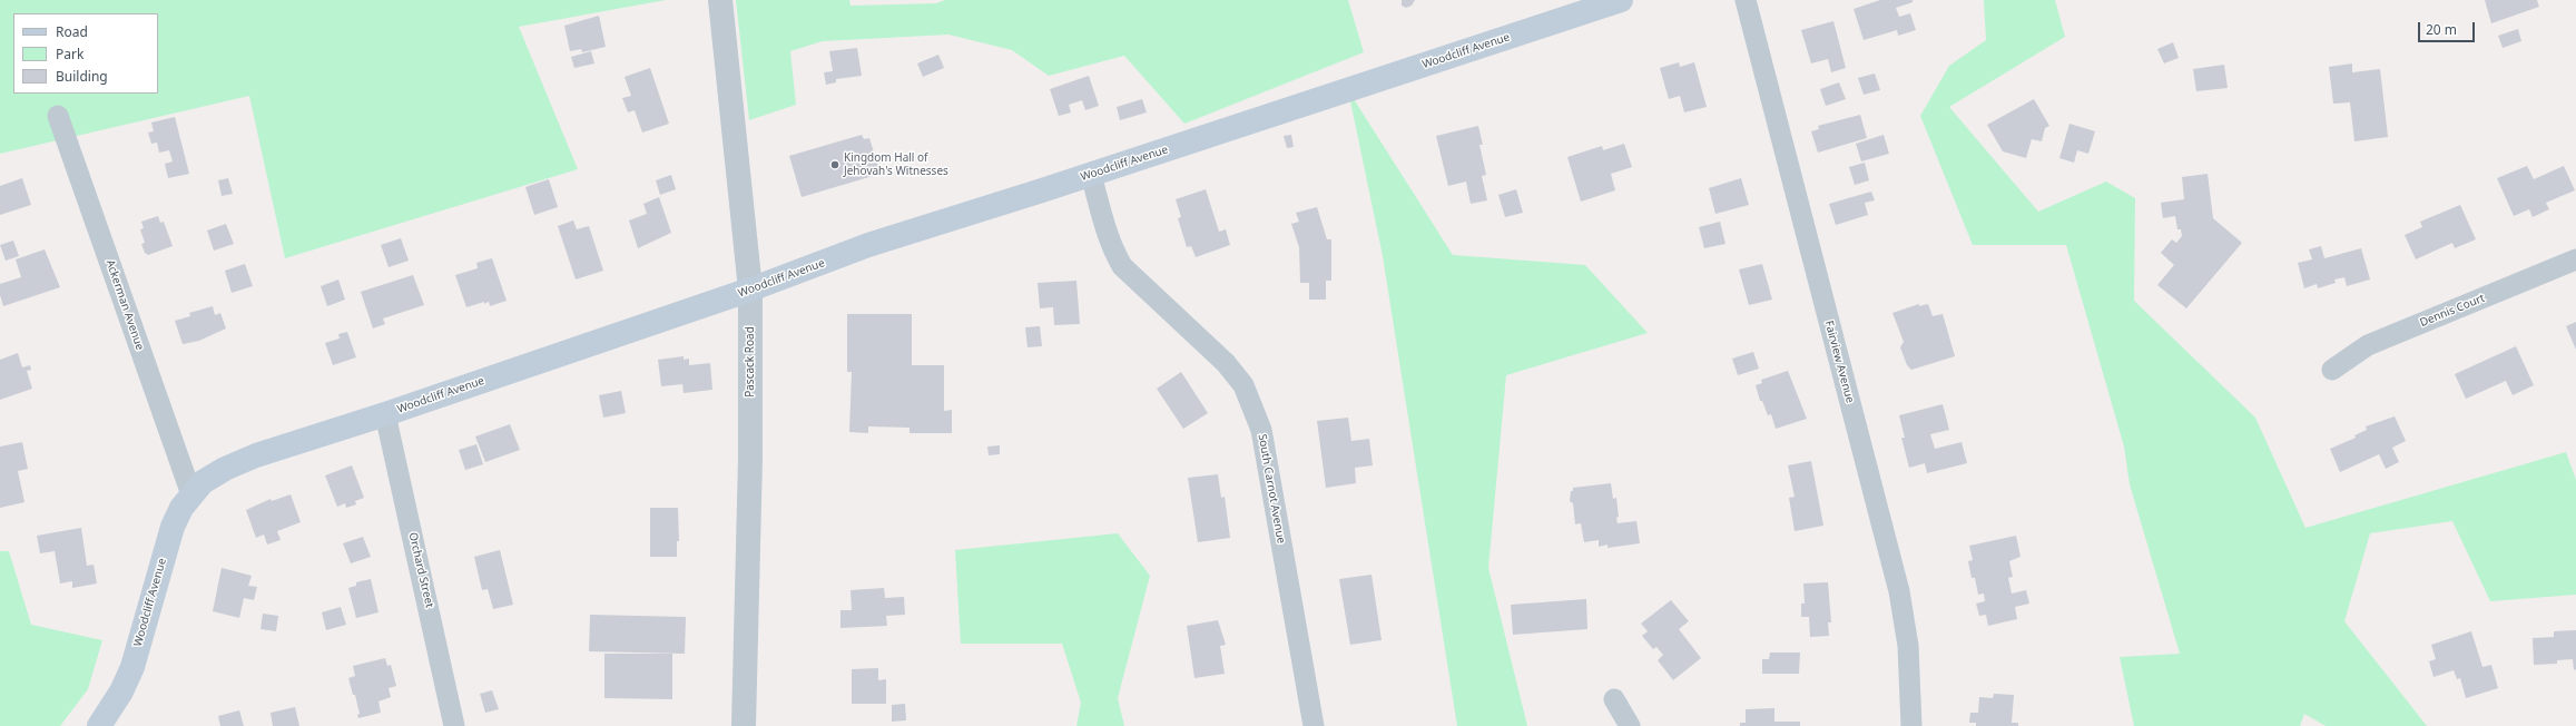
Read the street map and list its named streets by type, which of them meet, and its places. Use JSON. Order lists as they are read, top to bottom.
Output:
{
  "streets": {
    "main road": ["Woodcliff Avenue"],
    "street": [
      "Ackerman Avenue",
      "Dennis Court",
      "Pascack Road",
      "Fairview Avenue",
      "South Carnot Avenue",
      "Orchard Street"
    ]
  },
  "crossings": [
    ["Woodcliff Avenue", "Ackerman Avenue"],
    ["Woodcliff Avenue", "Pascack Road"],
    ["Woodcliff Avenue", "South Carnot Avenue"],
    ["Woodcliff Avenue", "Orchard Street"]
  ],
  "places": ["Kingdom Hall of Jehovah's Witnesses"],
  "legend": ["Road", "Park", "Building"],
  "scale_bar": "20 m"
}
